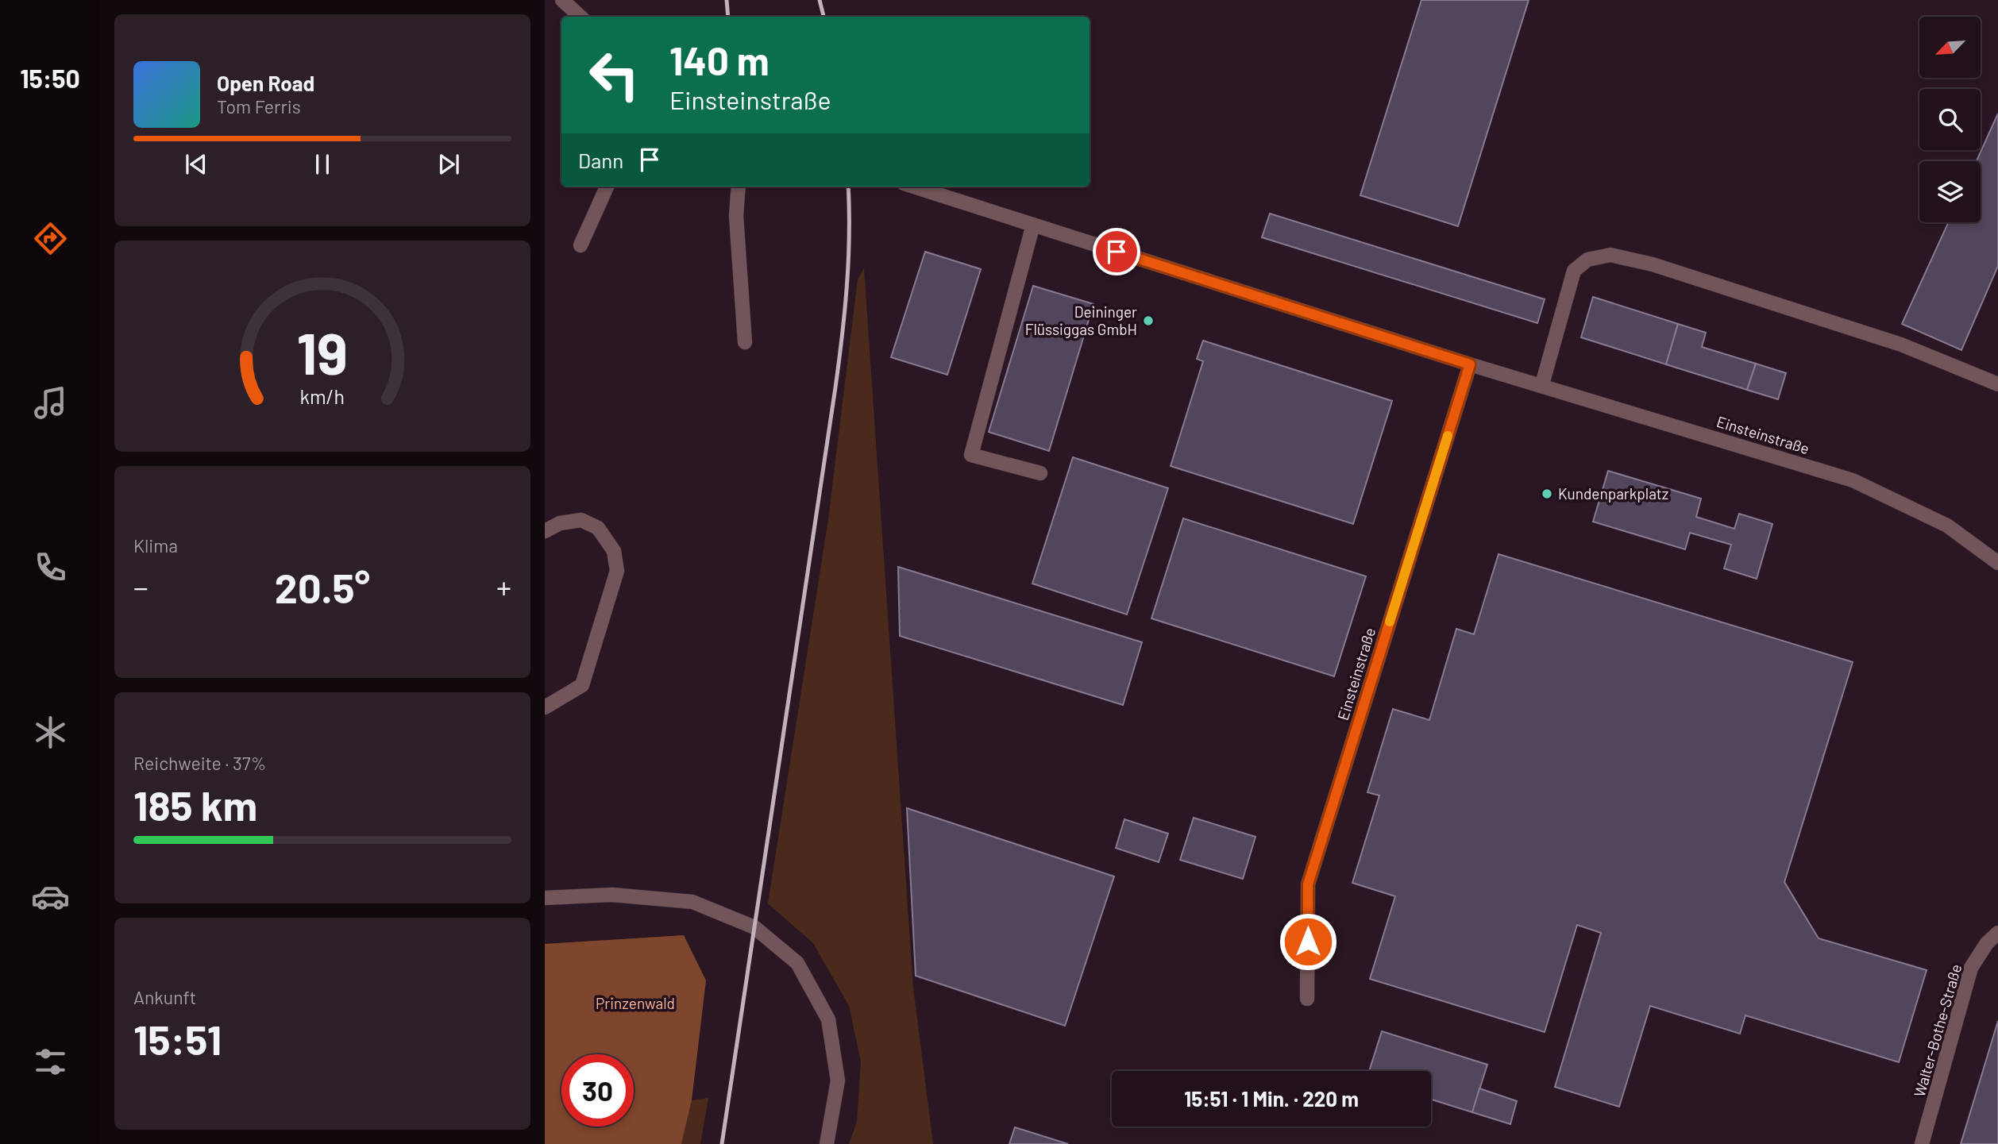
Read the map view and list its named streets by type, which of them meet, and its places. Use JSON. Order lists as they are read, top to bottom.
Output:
{
  "streets": {
    "street": ["Einsteinstraße", "Walter-Bothe-Straße"]
  },
  "parks": ["Prinzenwald"],
  "places": ["Deininger Flüssiggas GmbH", "Kundenparkplatz"],
  "north": "bottom left",
  "page": {
    "tabs": "15:50",
    "turn": ["140 m", "Einsteinstraße"],
    "song": ["Open Road", "Tom Ferris"],
    "then": "Dann",
    "tile": [
      "Klima",
      ["Reichweite · 37%", "185 km"],
      ["Ankunft", "15:51"]
    ],
    "heat": ["−", "20.5°", "+"],
    "limit": "30",
    "trip": "15:51 · 1 Min. · 220 m",
    "gauge": ["19", "km/h"]
  }
}
